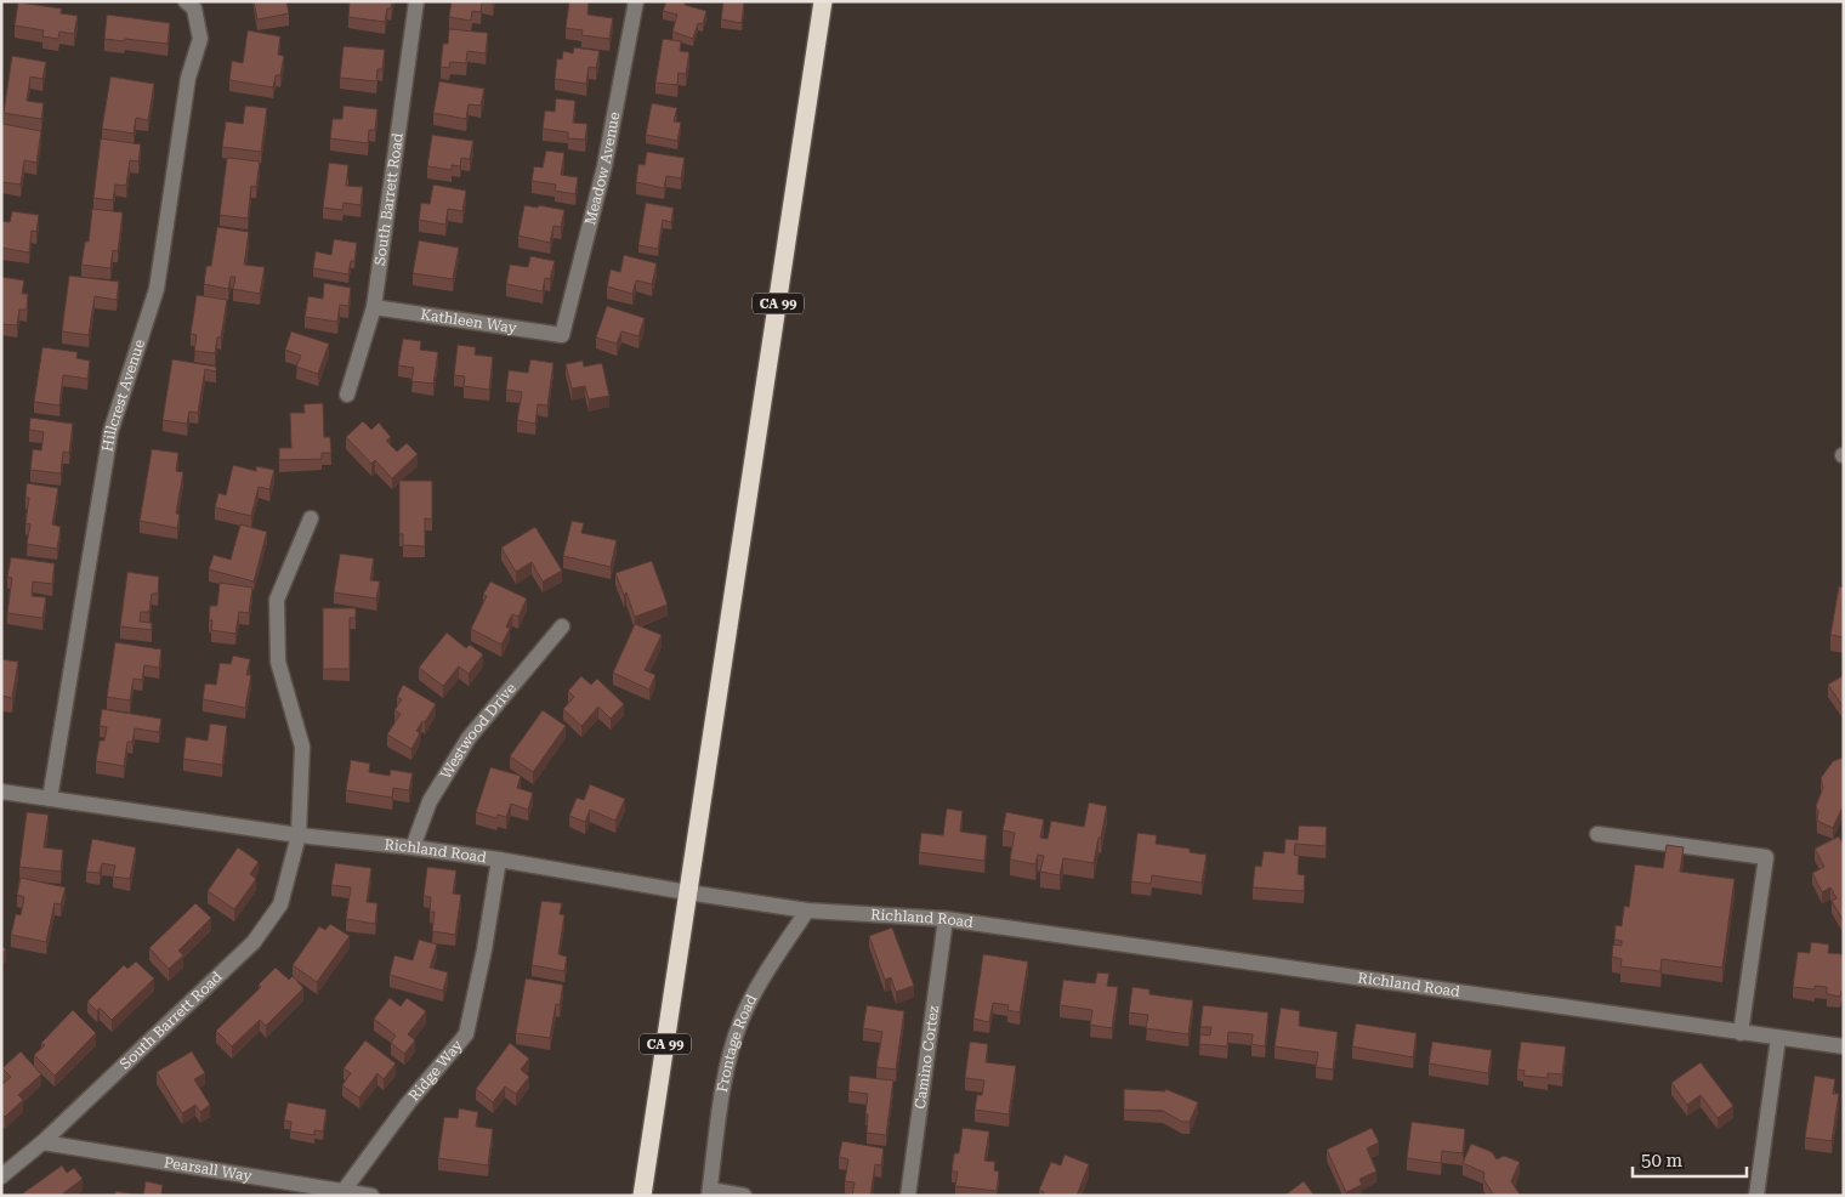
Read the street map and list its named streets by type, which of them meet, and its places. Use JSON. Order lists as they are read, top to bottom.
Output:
{
  "streets": {
    "highway": ["CA 99"],
    "street": [
      "Meadow Avenue",
      "South Barrett Road",
      "Kathleen Way",
      "Hillcrest Avenue",
      "Westwood Drive",
      "Richland Road",
      "Frontage Road",
      "Camino Cortez",
      "Ridge Way",
      "Pearsall Way"
    ]
  },
  "crossings": [
    ["Meadow Avenue", "Kathleen Way"],
    ["South Barrett Road", "Kathleen Way"],
    ["South Barrett Road", "Richland Road"],
    ["South Barrett Road", "Pearsall Way"],
    ["CA 99", "Richland Road"],
    ["Hillcrest Avenue", "Richland Road"],
    ["Westwood Drive", "Richland Road"],
    ["Richland Road", "Frontage Road"],
    ["Richland Road", "Camino Cortez"],
    ["Richland Road", "Ridge Way"],
    ["Ridge Way", "Pearsall Way"]
  ],
  "scale_bar": "50 m"
}
